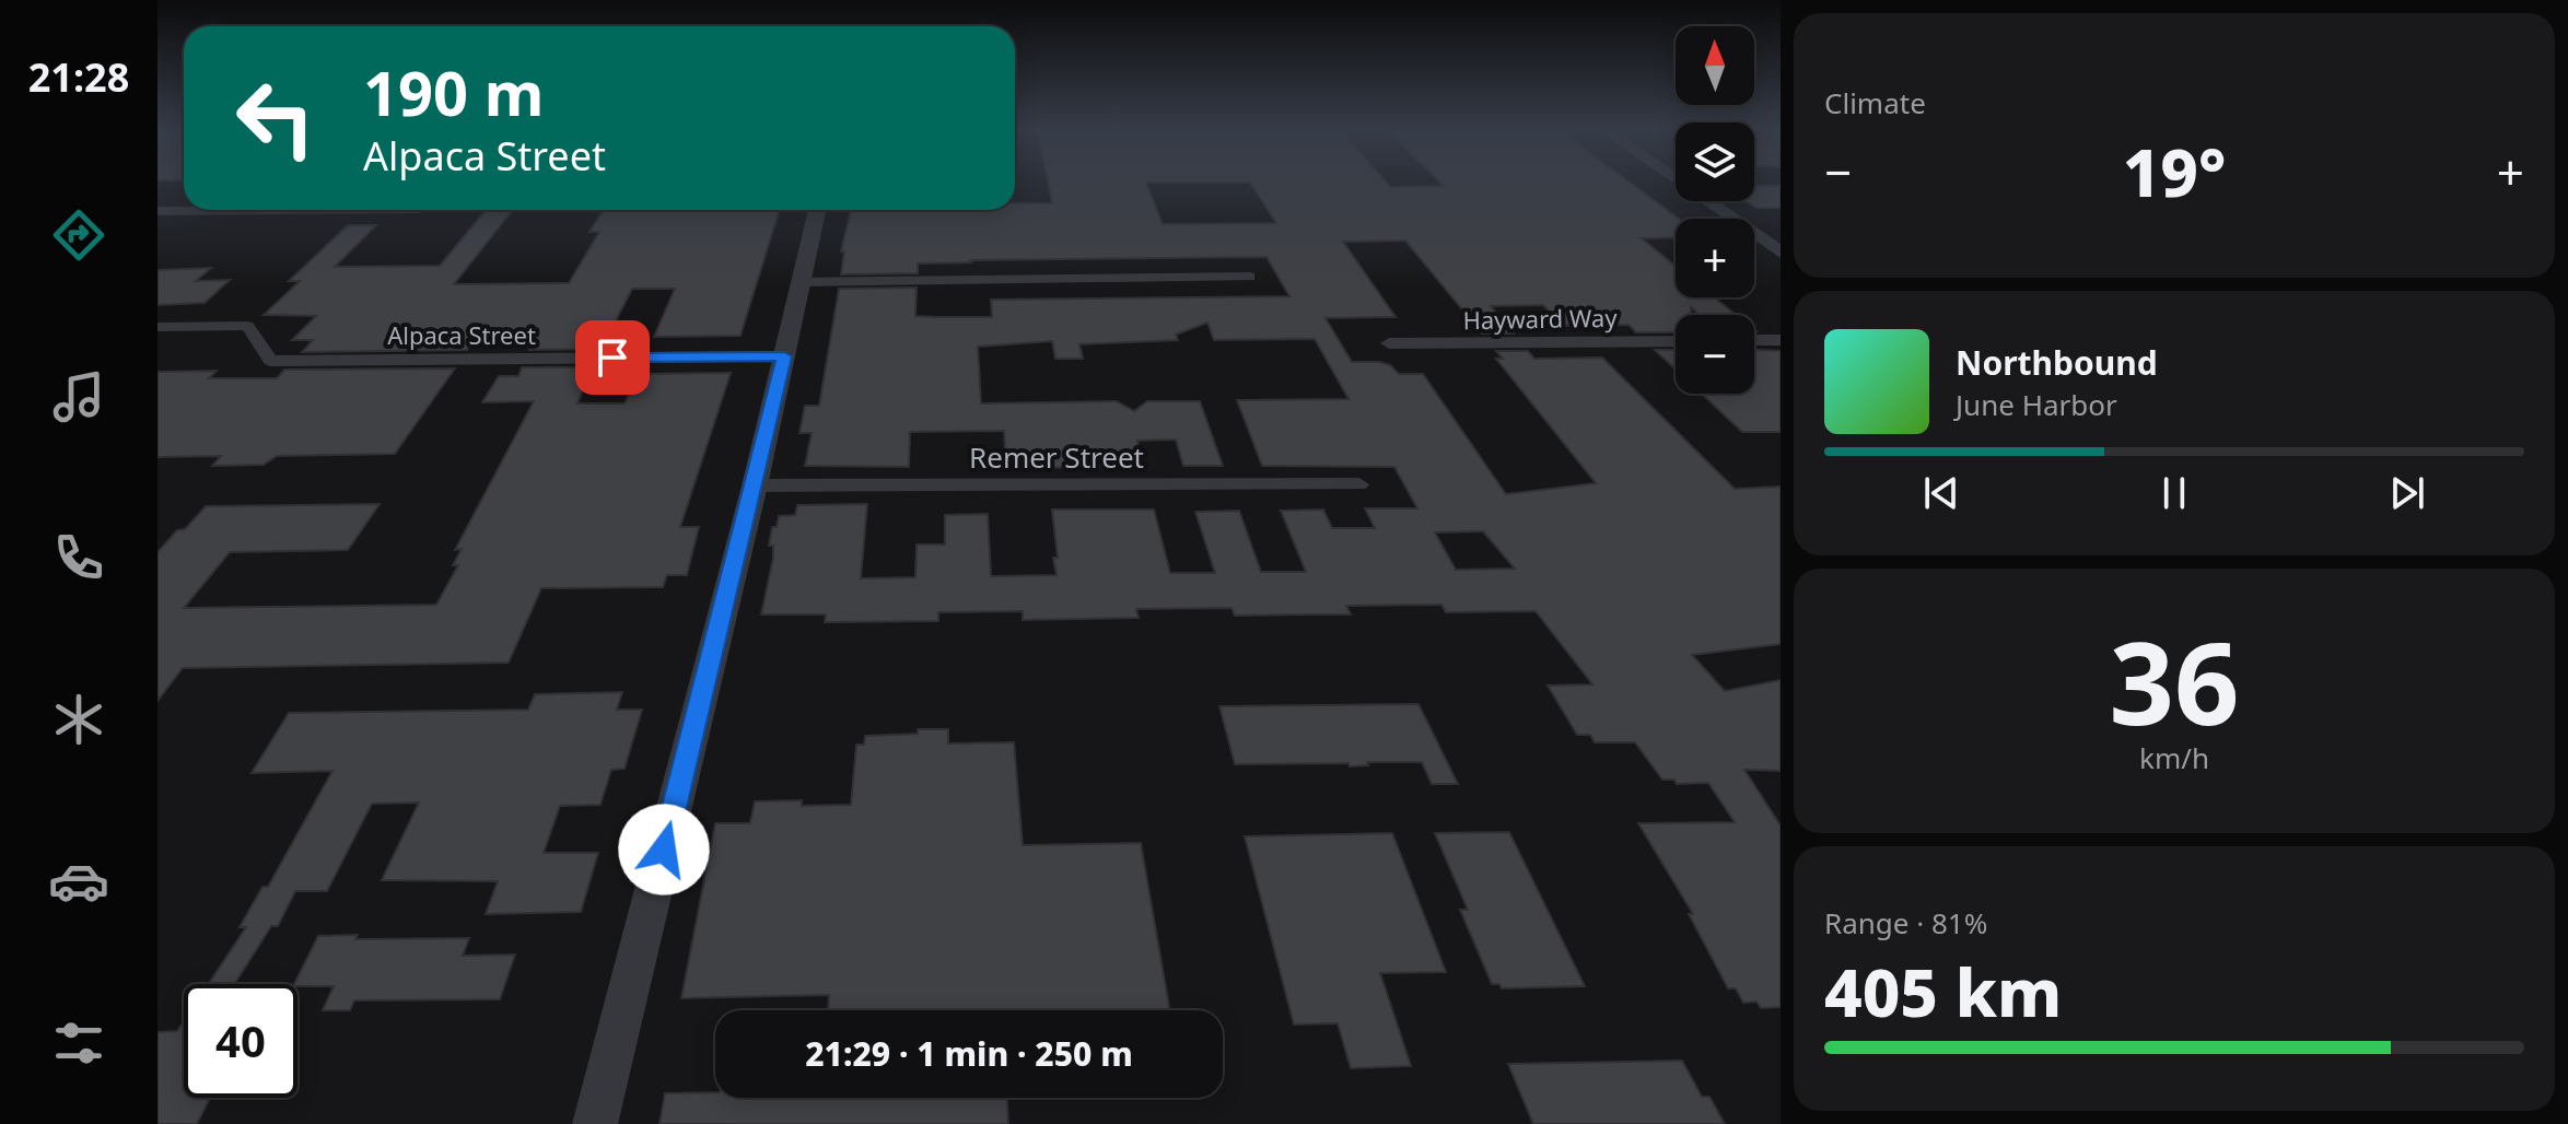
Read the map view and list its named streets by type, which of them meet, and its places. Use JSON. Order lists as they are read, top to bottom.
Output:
{
  "streets": {
    "street": ["Hayward Way", "Alpaca Street", "Remer Street"]
  },
  "north": "top",
  "page": {
    "tabs": "21:28",
    "tile": [
      "Climate",
      ["36", "km/h"],
      ["Range · 81%", "405 km"]
    ],
    "map_buttons": ["+", "−"],
    "turn": ["190 m", "Alpaca Street"],
    "heat": ["−", "19°", "+"],
    "song": ["Northbound", "June Harbor"],
    "limit": "40",
    "trip": "21:29 · 1 min · 250 m"
  }
}
